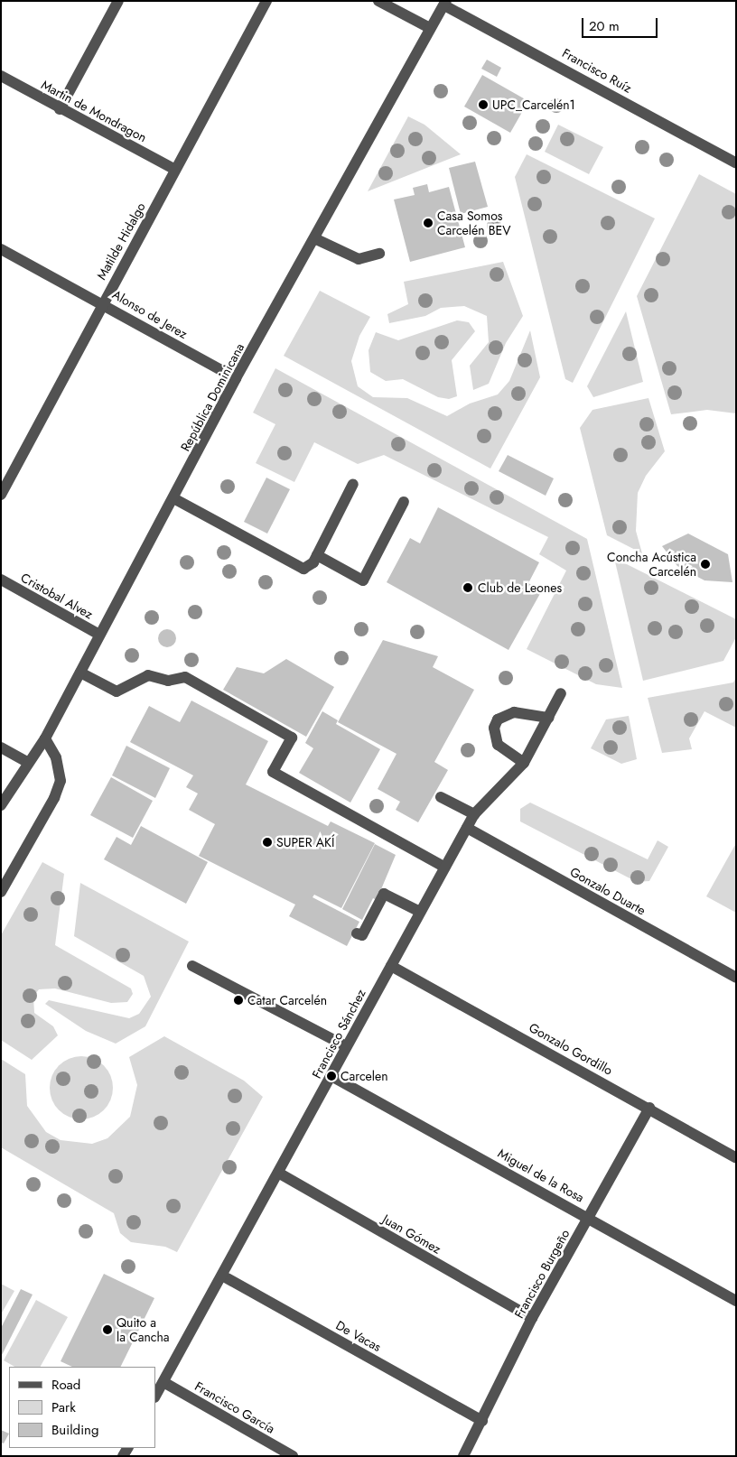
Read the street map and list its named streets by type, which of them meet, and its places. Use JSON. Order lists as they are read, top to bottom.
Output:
{
  "streets": {
    "street": [
      "Francisco Ruíz",
      "Martin de Mondragon",
      "Matilde Hidalgo",
      "Alonso de Jerez",
      "República Dominicana",
      "Cristobal Alvez",
      "Gonzalo Duarte",
      "Francisco Sánchez",
      "Gonzalo Gordillo",
      "Miguel de la Rosa",
      "Juan Gómez",
      "Francisco Burgeño",
      "De Vacas",
      "Francisco García"
    ]
  },
  "crossings": [
    ["Francisco Ruíz", "República Dominicana"],
    ["Martin de Mondragon", "Matilde Hidalgo"],
    ["Matilde Hidalgo", "Alonso de Jerez"],
    ["Alonso de Jerez", "República Dominicana"],
    ["República Dominicana", "Cristobal Alvez"],
    ["Gonzalo Duarte", "Francisco Sánchez"],
    ["Francisco Sánchez", "Gonzalo Gordillo"],
    ["Francisco Sánchez", "Miguel de la Rosa"],
    ["Francisco Sánchez", "Juan Gómez"],
    ["Francisco Sánchez", "De Vacas"],
    ["Francisco Sánchez", "Francisco García"],
    ["Gonzalo Gordillo", "Francisco Burgeño"],
    ["Miguel de la Rosa", "Francisco Burgeño"],
    ["Juan Gómez", "Francisco Burgeño"],
    ["Francisco Burgeño", "De Vacas"]
  ],
  "places": [
    "UPC_Carcelén1",
    "Casa Somos Carcelén BEV",
    "Concha Acústica Carcelén",
    "Club de Leones",
    "SUPER AKÍ",
    "Catar Carcelén",
    "Carcelen",
    "Quito a la Cancha"
  ],
  "legend": ["Road", "Park", "Building"],
  "scale_bar": "20 m"
}
